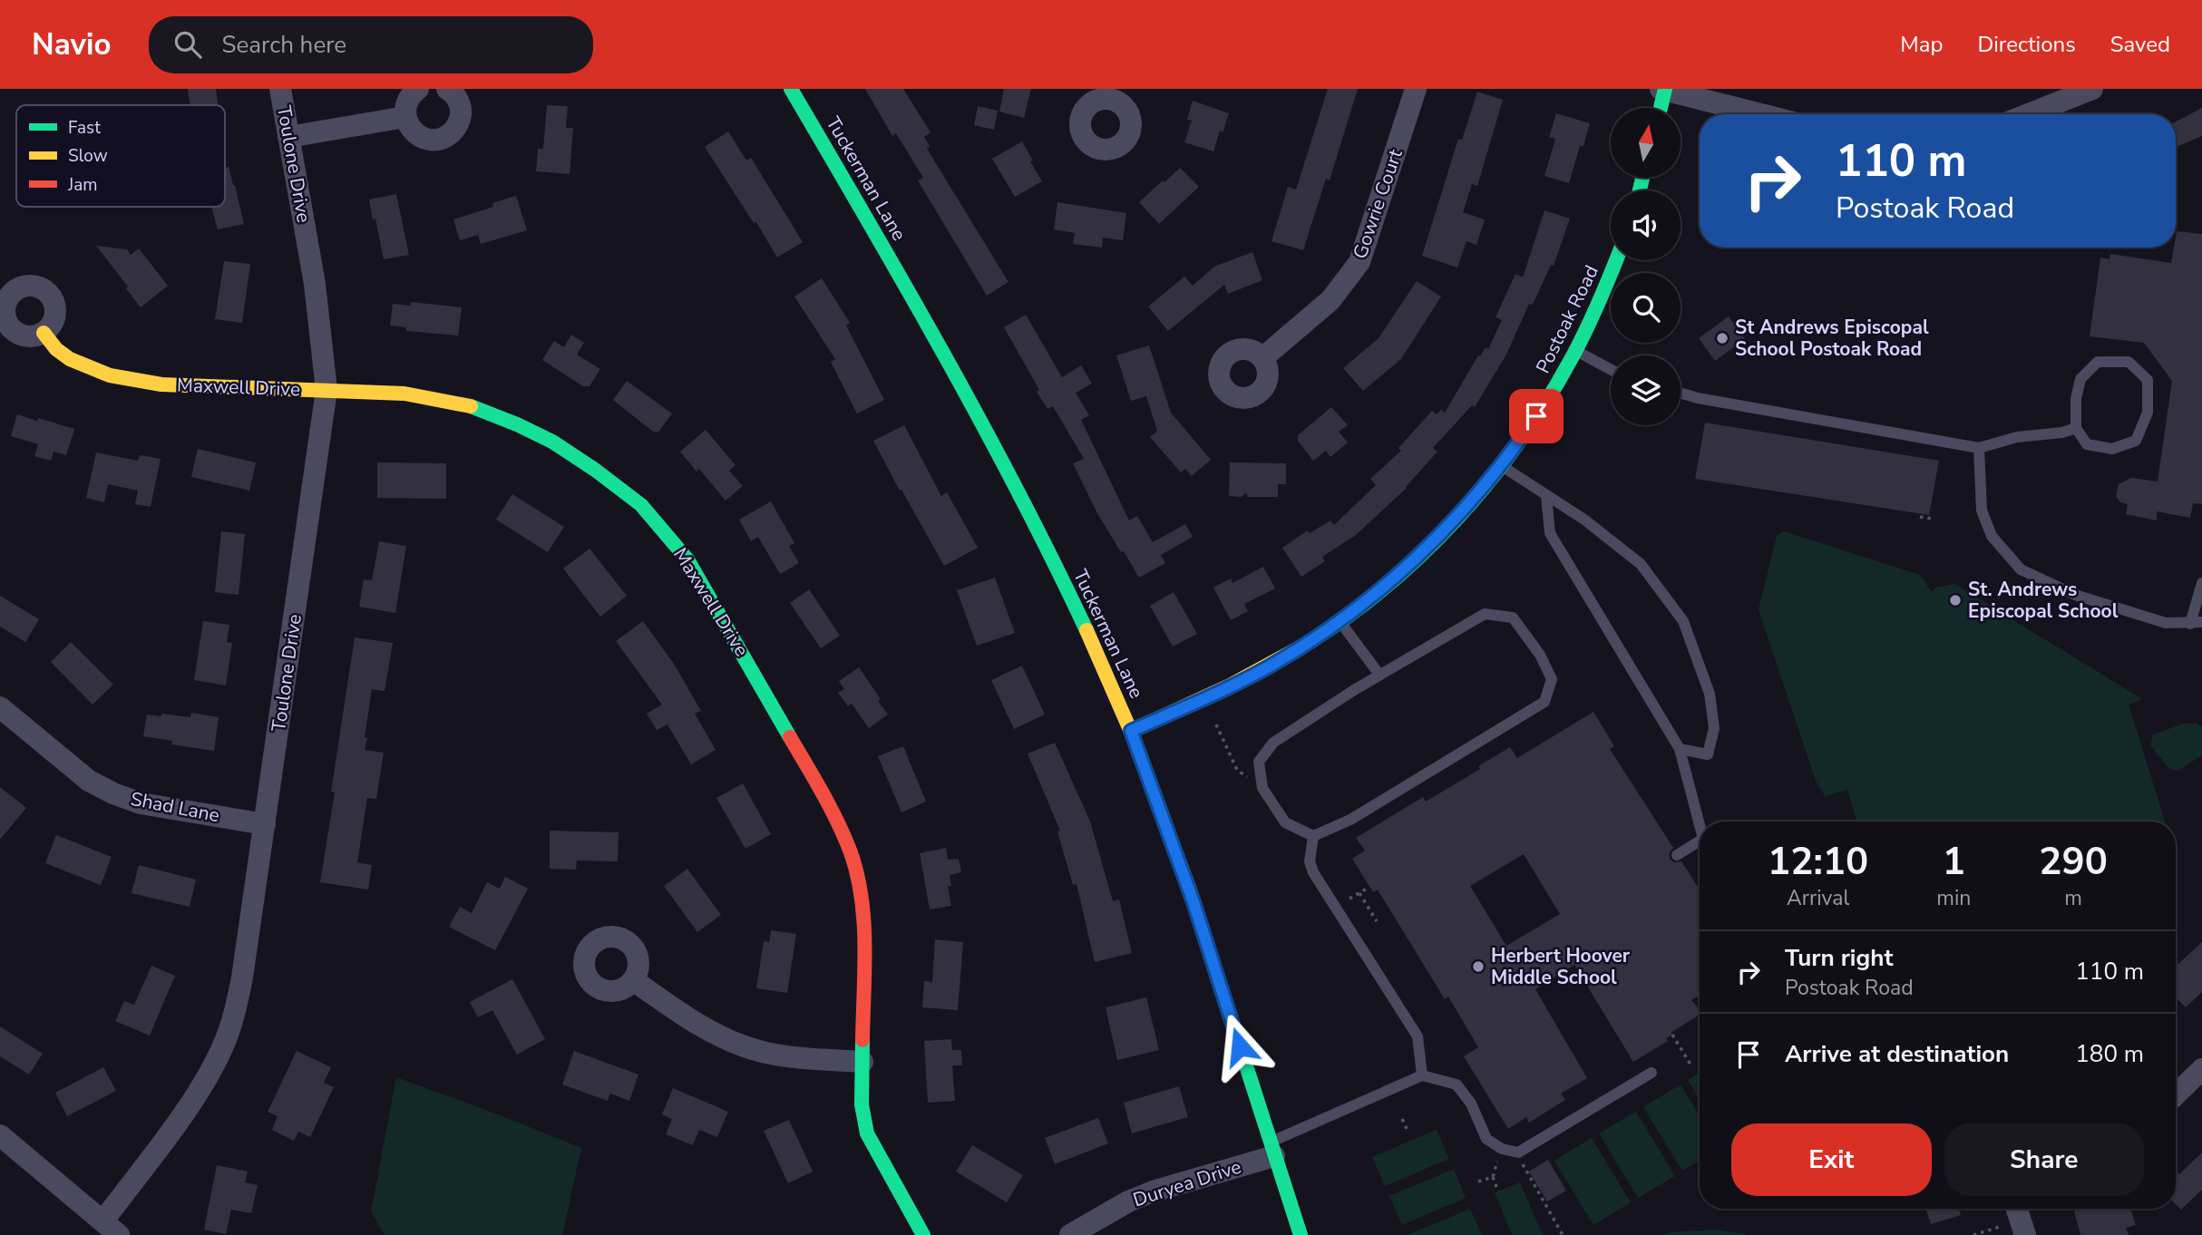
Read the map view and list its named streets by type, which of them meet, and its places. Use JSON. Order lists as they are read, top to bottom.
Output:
{
  "streets": {
    "street": [
      "Toulone Drive",
      "Tuckerman Lane",
      "Gowrie Court",
      "Postoak Road",
      "Maxwell Drive",
      "Shad Lane",
      "Duryea Drive"
    ]
  },
  "crossings": [
    ["Toulone Drive", "Maxwell Drive"],
    ["Toulone Drive", "Shad Lane"],
    ["Tuckerman Lane", "Postoak Road"],
    ["Tuckerman Lane", "Duryea Drive"]
  ],
  "places": ["St Andrews Episcopal School Postoak Road", "St. Andrews Episcopal School", "Herbert Hoover Middle School"],
  "legend": ["Fast", "Slow", "Jam"],
  "north": "top",
  "page": {
    "header": "Navio",
    "search": "Search here",
    "nav": ["Map", "Directions", "Saved"],
    "turn": ["110 m", "Postoak Road"],
    "eta": [
      "12:10",
      "Arrival",
      "1",
      "min",
      "290",
      "m"
    ],
    "list": [
      {
        "name": "Turn right",
        "note": "Postoak Road",
        "value": "110 m"
      },
      {
        "name": "Arrive at destination",
        "value": "180 m"
      }
    ],
    "buttons": ["Exit", "Share"]
  }
}
